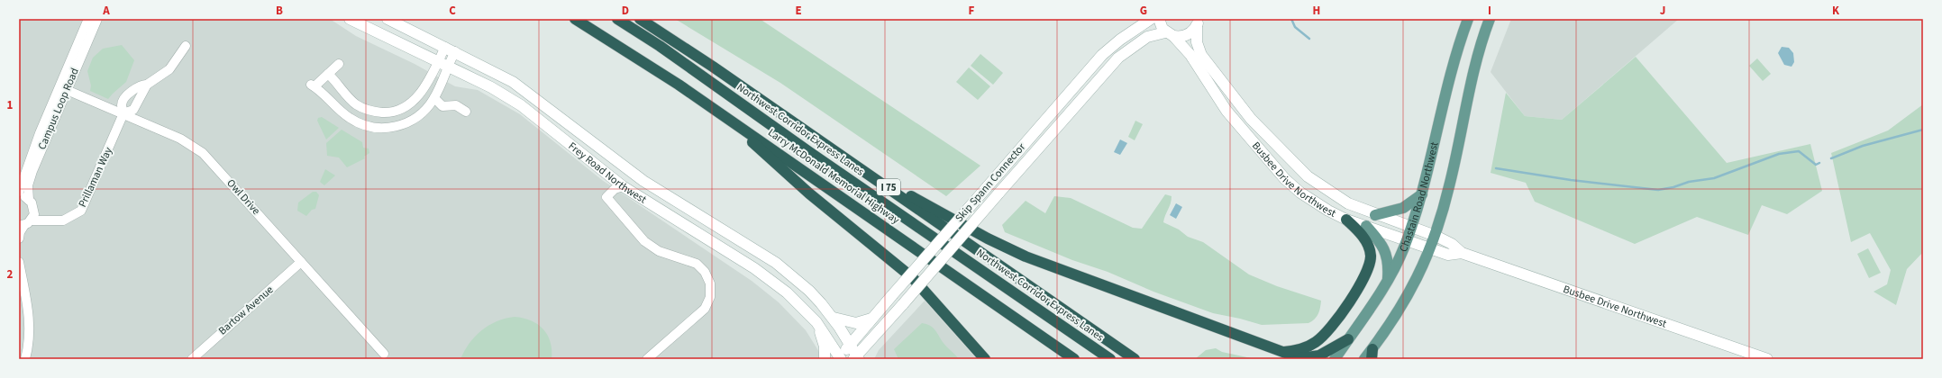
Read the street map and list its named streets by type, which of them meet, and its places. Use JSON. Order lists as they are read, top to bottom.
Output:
{
  "streets": {
    "highway": ["Northwest Corridor Express Lanes", "Larry McDonald Memorial Highway", "I 75"],
    "main road": ["Chastain Road Northwest"],
    "street": [
      "Campus Loop Road",
      "Frey Road Northwest",
      "Prillaman Way",
      "Busbee Drive Northwest",
      "Skip Spann Connector",
      "Owl Drive",
      "Bartow Avenue"
    ]
  },
  "crossings": [
    ["Campus Loop Road", "Owl Drive"],
    ["Frey Road Northwest", "Skip Spann Connector"],
    ["Prillaman Way", "Owl Drive"],
    ["Busbee Drive Northwest", "Skip Spann Connector"],
    ["Busbee Drive Northwest", "Chastain Road Northwest"],
    ["Owl Drive", "Bartow Avenue"]
  ],
  "grid": {
    "columns": [
      "A",
      "B",
      "C",
      "D",
      "E",
      "F",
      "G",
      "H",
      "I",
      "J",
      "K"
    ],
    "rows": ["1", "2"]
  }
}
